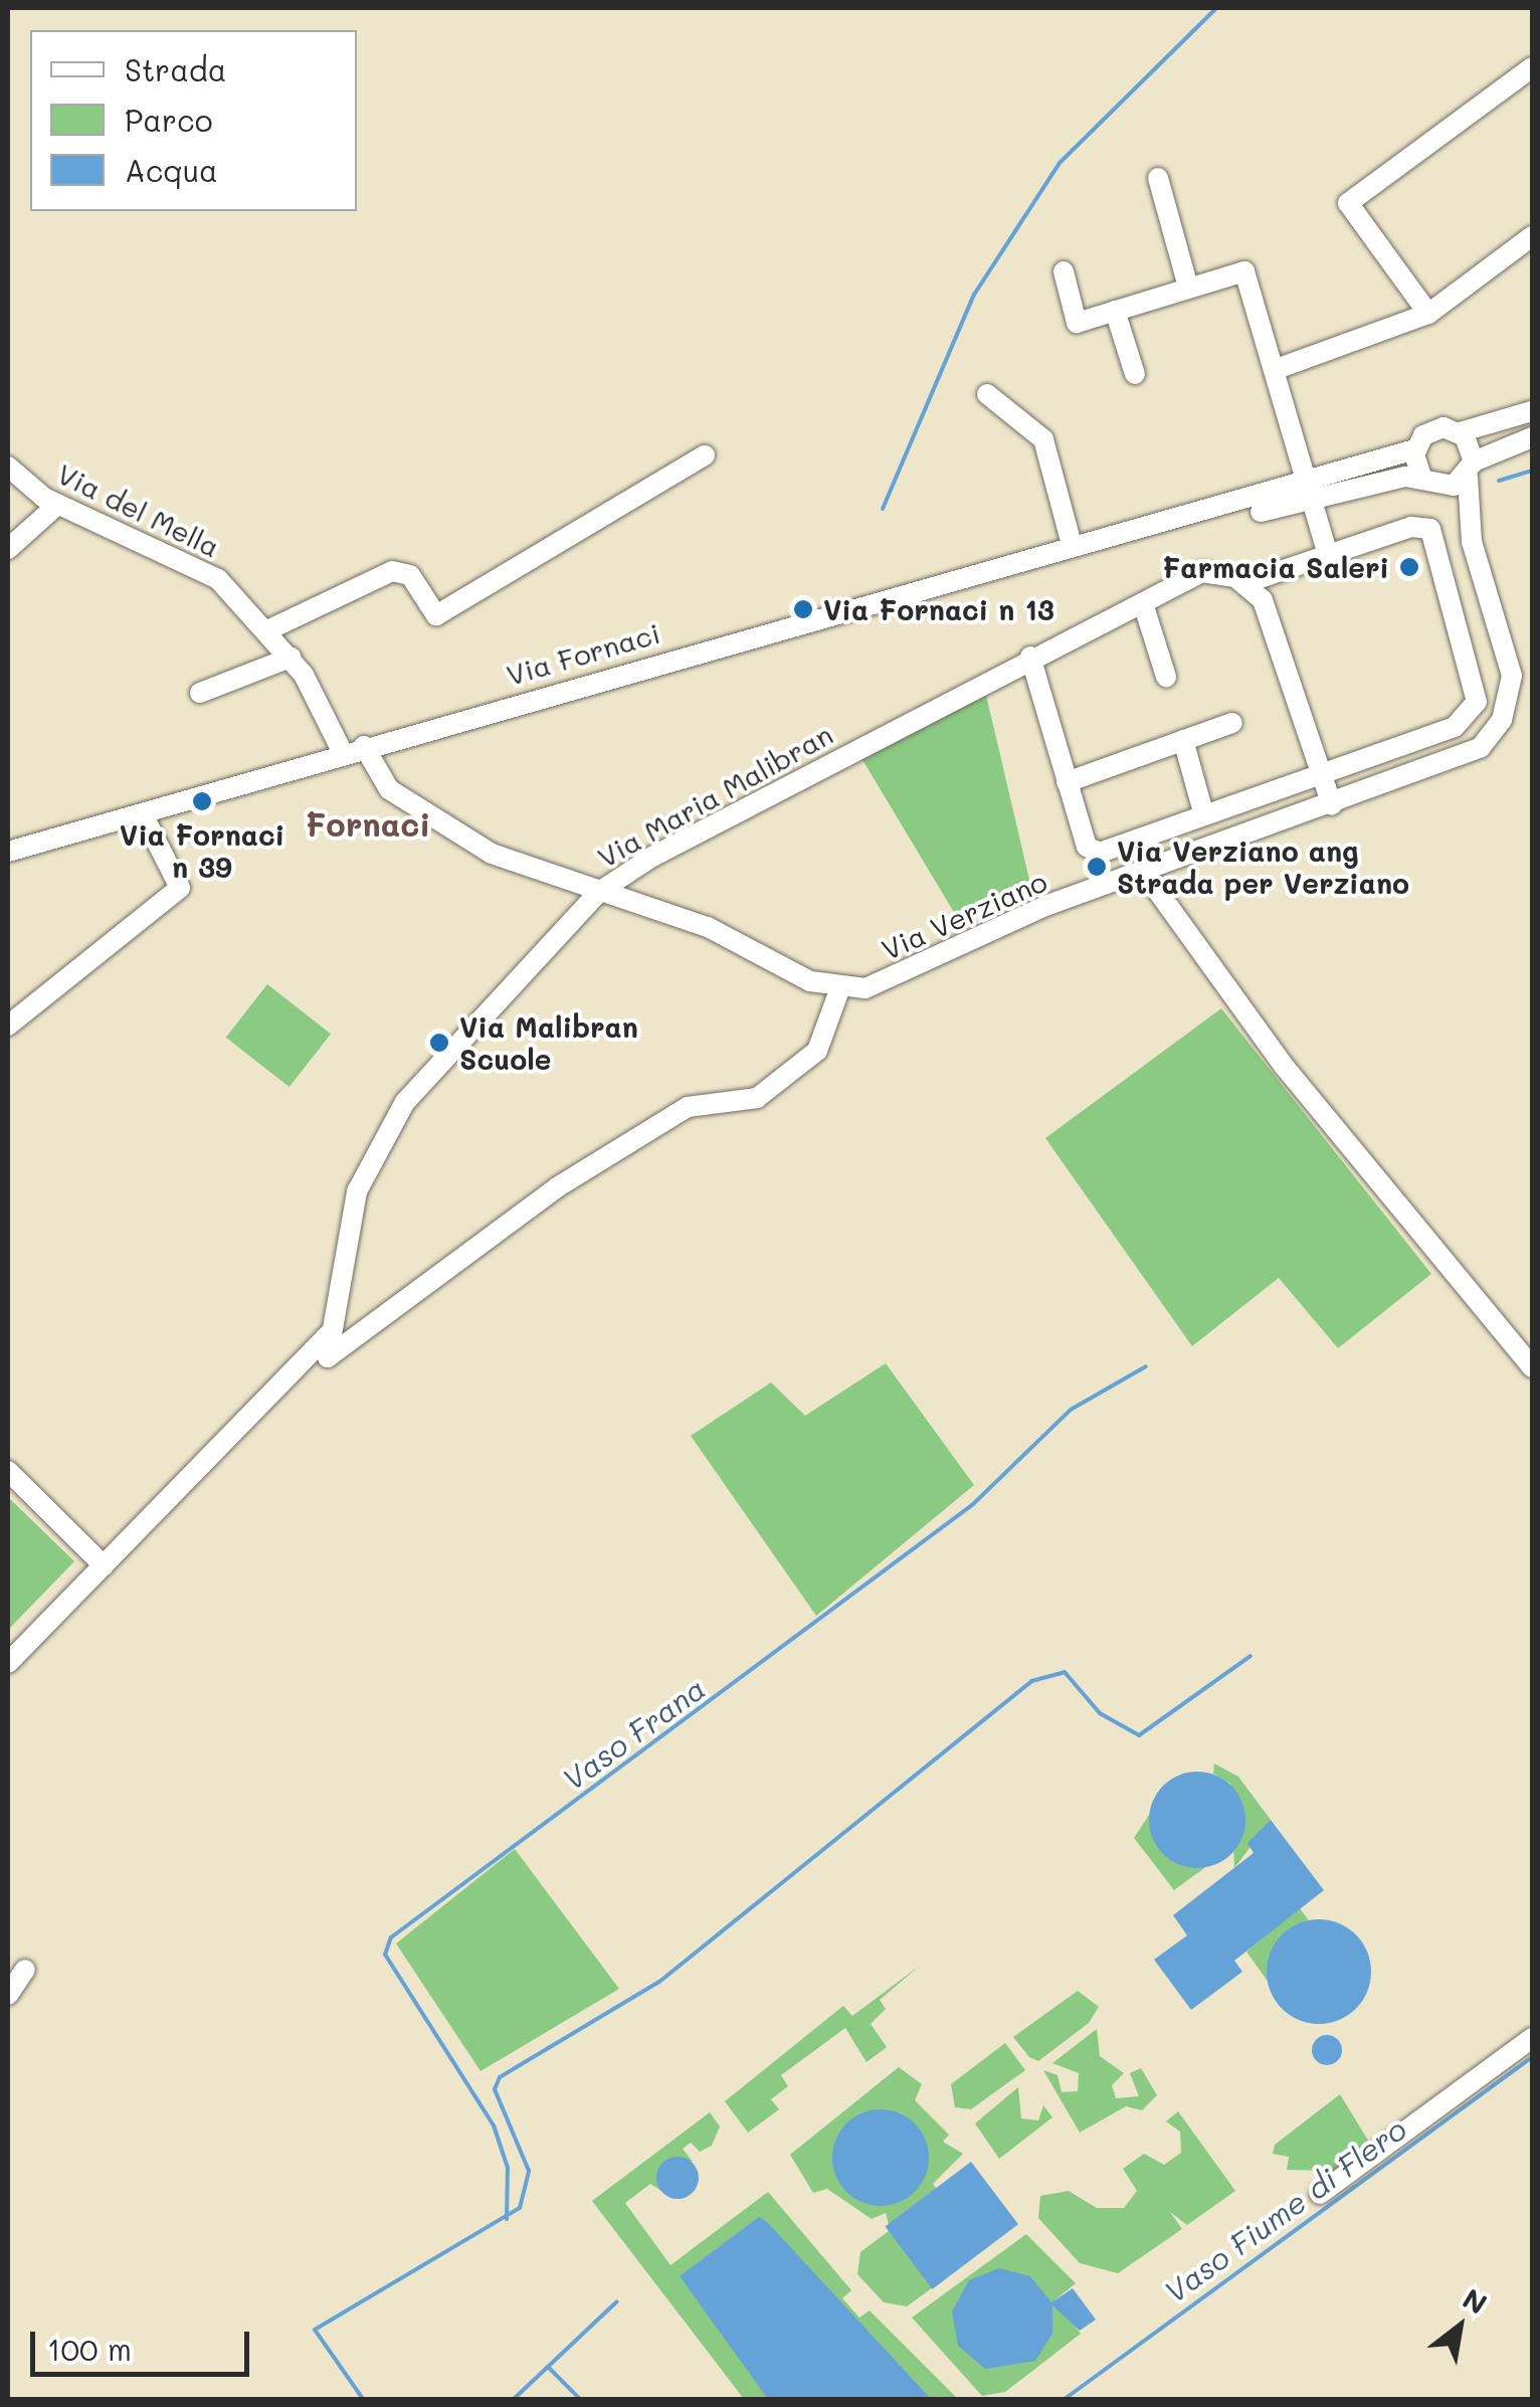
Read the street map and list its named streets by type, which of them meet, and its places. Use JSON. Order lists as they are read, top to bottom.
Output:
{
  "streets": {
    "street": [
      "Via del Mella",
      "Via Fornaci",
      "Via Maria Malibran",
      "Via Verziano"
    ]
  },
  "crossings": [
    ["Via del Mella", "Via Fornaci"],
    ["Via Maria Malibran", "Via Verziano"]
  ],
  "districts": ["Fornaci"],
  "water": ["Vaso Frana", "Vaso Fiume di Flero"],
  "places": [
    "Farmacia Saleri",
    "Via Fornaci n 13",
    "Via Fornaci n 39",
    "Via Verziano ang Strada per Verziano",
    "Via Malibran Scuole"
  ],
  "legend": ["Strada", "Parco", "Acqua"],
  "scale_bar": "100 m",
  "north": "top right"
}
